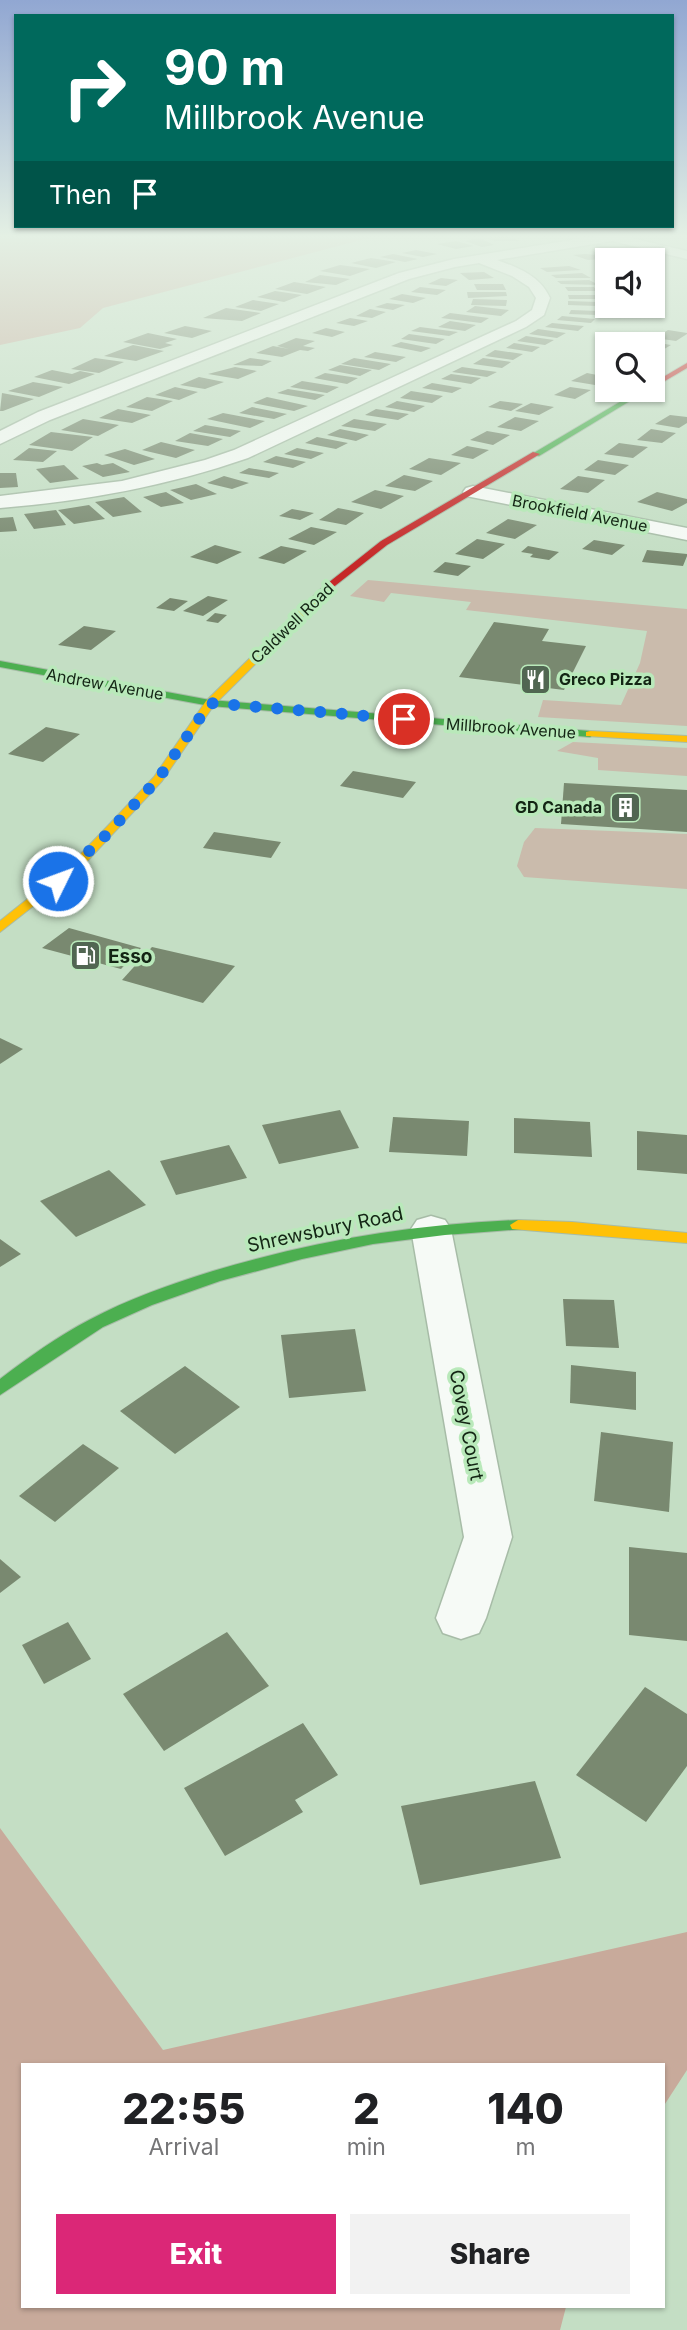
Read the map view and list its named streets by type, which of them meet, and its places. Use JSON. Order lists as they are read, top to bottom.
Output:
{
  "streets": {
    "street": [
      "Brookfield Avenue",
      "Caldwell Road",
      "Andrew Avenue",
      "Millbrook Avenue",
      "Shrewsbury Road",
      "Covey Court"
    ]
  },
  "crossings": [
    ["Brookfield Avenue", "Caldwell Road"],
    ["Caldwell Road", "Andrew Avenue"],
    ["Caldwell Road", "Millbrook Avenue"],
    ["Andrew Avenue", "Millbrook Avenue"],
    ["Shrewsbury Road", "Covey Court"]
  ],
  "places": {
    "restaurant": ["Greco Pizza"],
    "building": ["GD Canada"],
    "fuel station": ["Esso"]
  },
  "page": {
    "turn": ["90 m", "Millbrook Avenue"],
    "then": "Then",
    "eta": [
      "22:55",
      "Arrival",
      "2",
      "min",
      "140",
      "m"
    ],
    "buttons": ["Exit", "Share"]
  }
}
